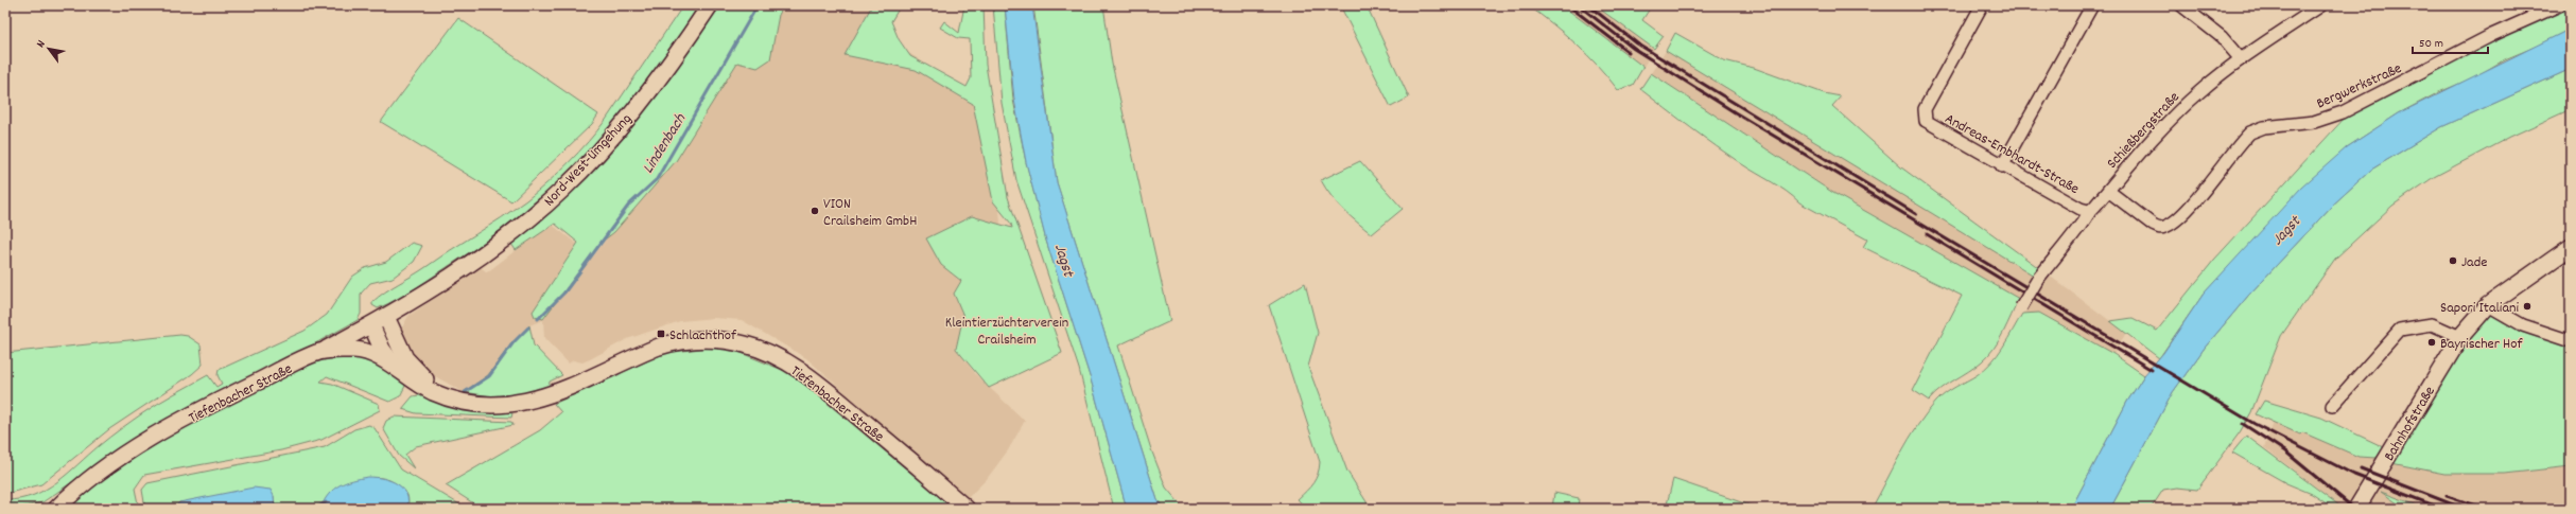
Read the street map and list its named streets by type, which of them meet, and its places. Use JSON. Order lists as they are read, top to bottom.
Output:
{
  "streets": {
    "main road": ["Nord-West-Umgehung", "Tiefenbacher Straße", "Bahnhofstraße"],
    "street": ["Bergwerkstraße", "Schießbergstraße", "Andreas-Embhardt-Straße"]
  },
  "crossings": [
    ["Bergwerkstraße", "Schießbergstraße"],
    ["Schießbergstraße", "Andreas-Embhardt-Straße"],
    ["Nord-West-Umgehung", "Tiefenbacher Straße"]
  ],
  "water": ["Lindenbach", "Jagst"],
  "parks": ["Kleintierzüchterverein Crailsheim"],
  "places": {
    "other": [
      "VION Crailsheim GmbH",
      "Jade",
      "Sapori Italiani",
      "Bayrischer Hof"
    ],
    "transit": ["Schlachthof"]
  },
  "scale_bar": "50 m",
  "north": "top left"
}
